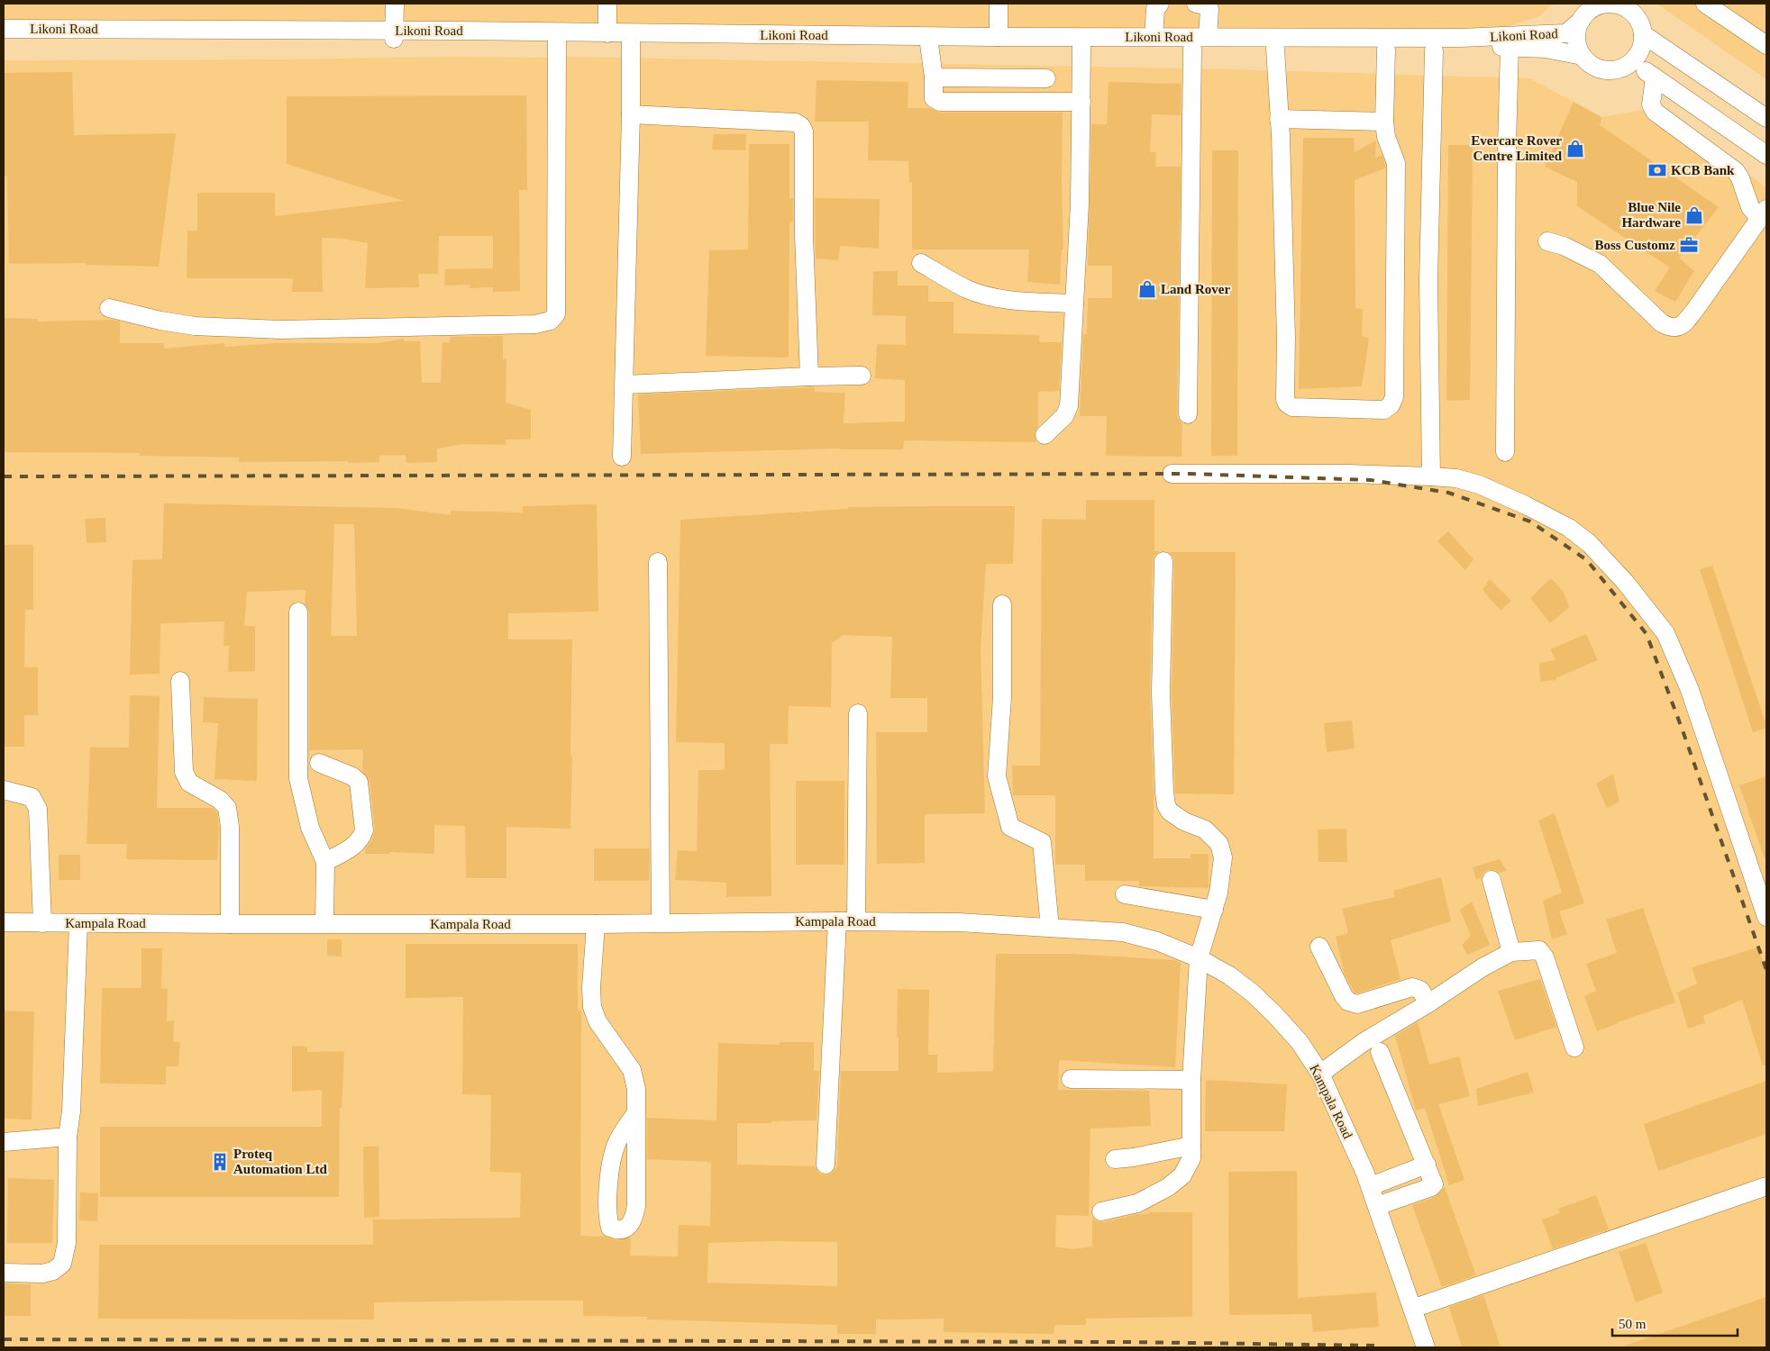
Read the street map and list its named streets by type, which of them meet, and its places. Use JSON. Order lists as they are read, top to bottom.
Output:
{
  "streets": {
    "street": ["Likoni Road", "Kampala Road"]
  },
  "places": {
    "shop": ["Evercare Rover Centre Limited", "Blue Nile Hardware", "Land Rover"],
    "bank": ["KCB Bank"],
    "office": ["Boss Customz"],
    "building": ["Proteq Automation Ltd"]
  },
  "scale_bar": "50 m"
}
